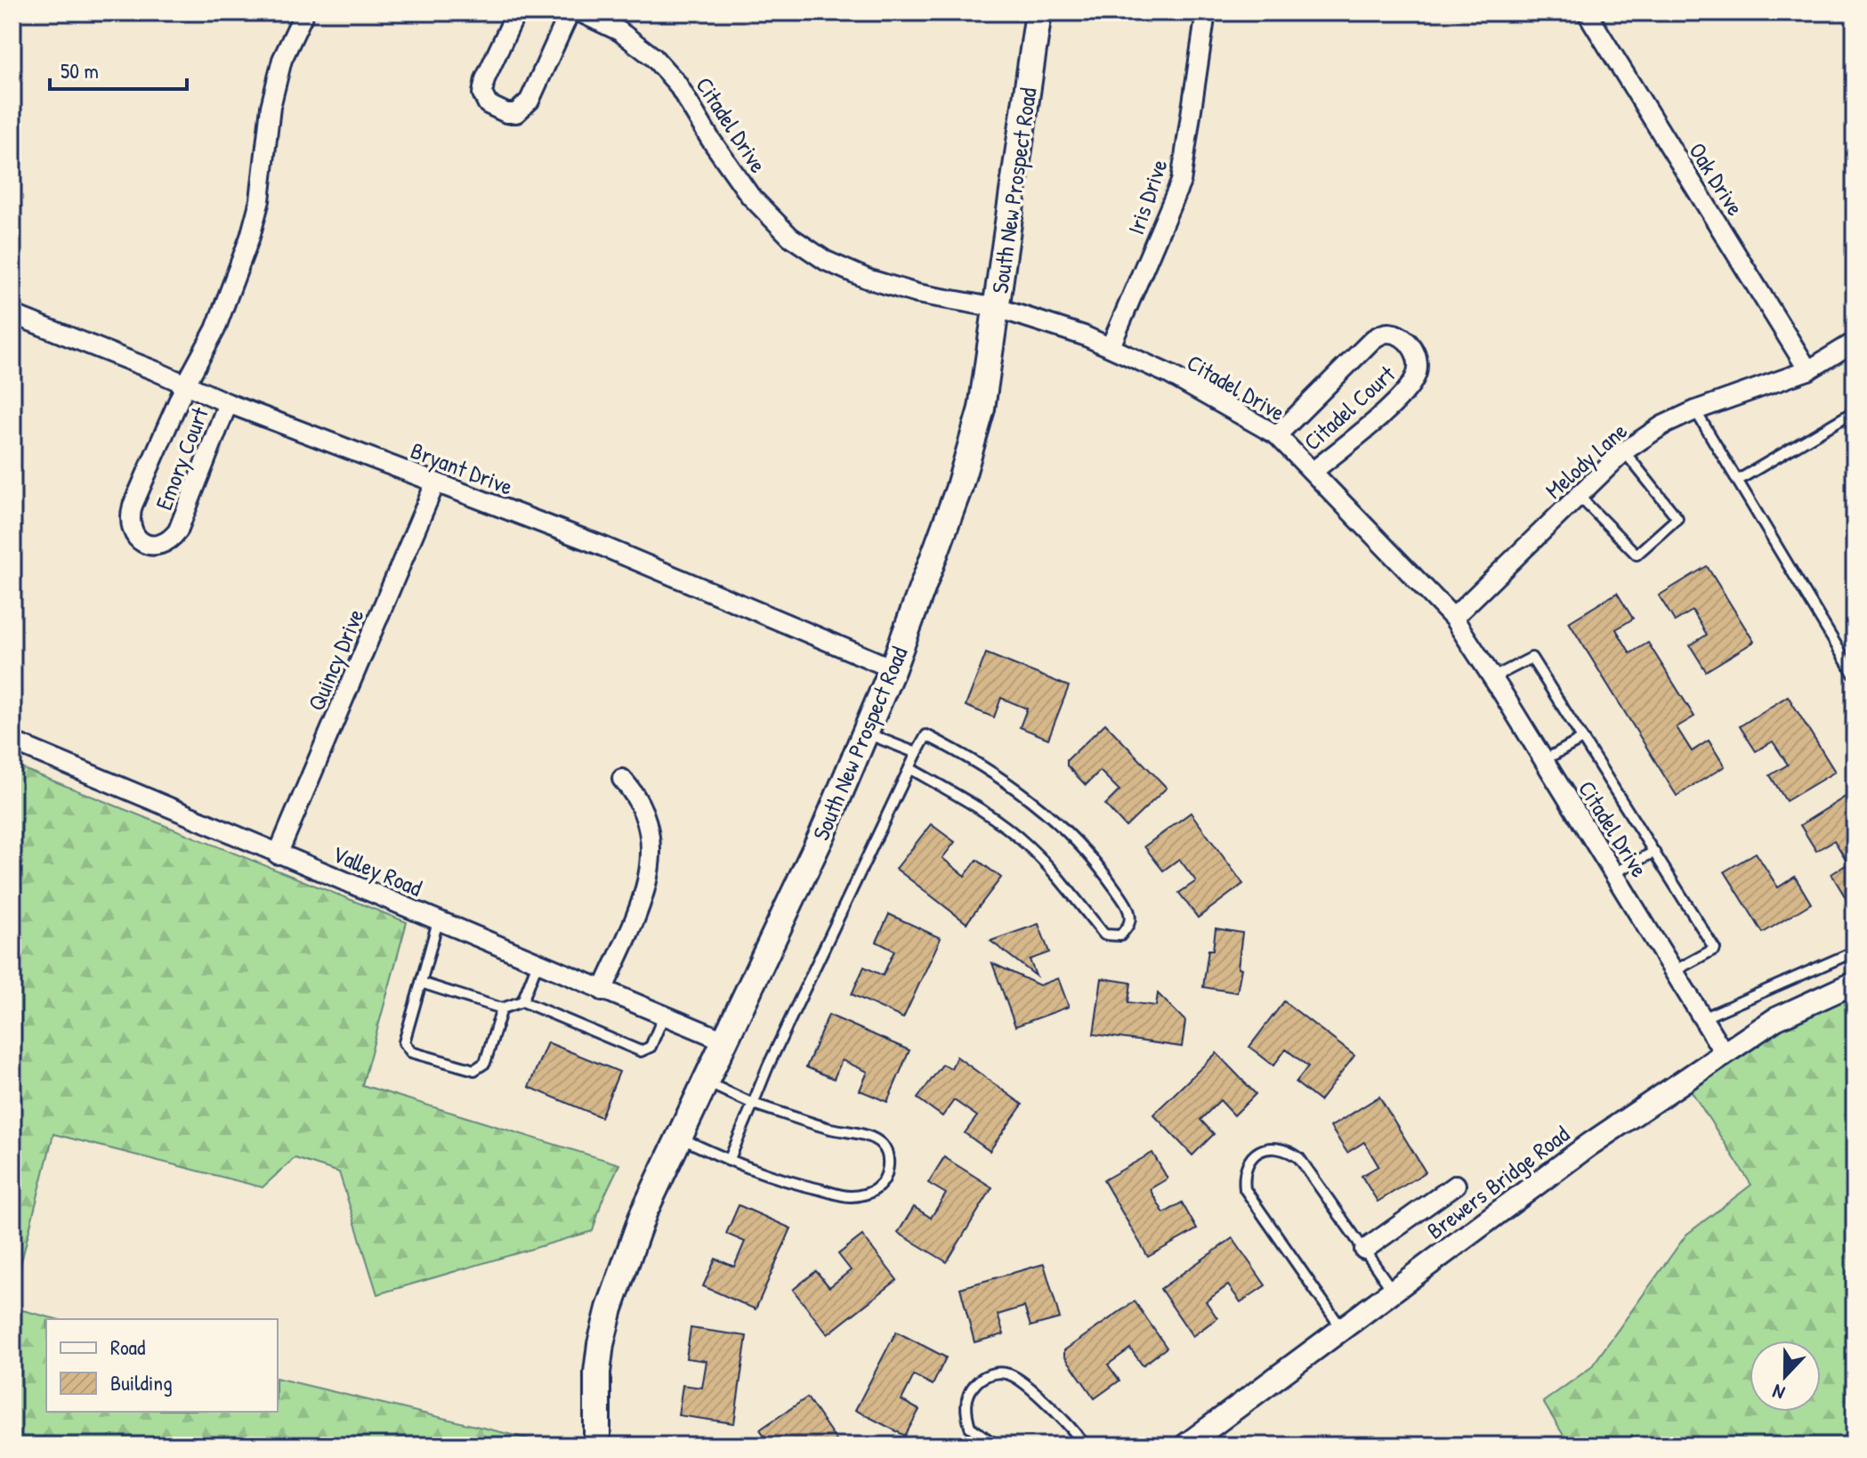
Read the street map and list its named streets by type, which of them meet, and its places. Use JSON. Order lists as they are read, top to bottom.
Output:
{
  "streets": {
    "main road": ["South New Prospect Road"],
    "street": [
      "Citadel Drive",
      "Oak Drive",
      "Iris Drive",
      "Citadel Court",
      "Emory Court",
      "Melody Lane",
      "Bryant Drive",
      "Quincy Drive",
      "Valley Road",
      "Brewers Bridge Road"
    ]
  },
  "crossings": [
    ["Citadel Drive", "South New Prospect Road"],
    ["Citadel Drive", "Iris Drive"],
    ["Citadel Drive", "Citadel Court"],
    ["Citadel Drive", "Melody Lane"],
    ["Citadel Drive", "Brewers Bridge Road"],
    ["Oak Drive", "Melody Lane"],
    ["South New Prospect Road", "Bryant Drive"],
    ["South New Prospect Road", "Valley Road"],
    ["Emory Court", "Bryant Drive"],
    ["Bryant Drive", "Quincy Drive"],
    ["Quincy Drive", "Valley Road"]
  ],
  "legend": ["Road", "Building"],
  "scale_bar": "50 m",
  "north": "bottom"
}
